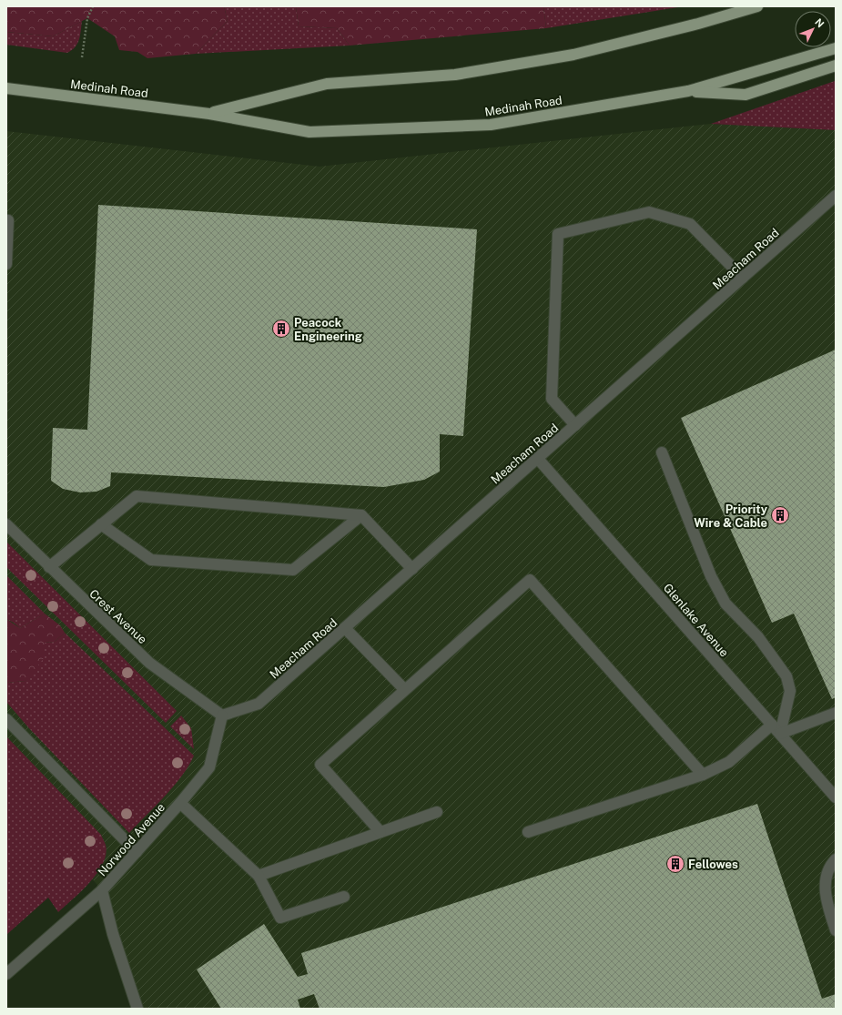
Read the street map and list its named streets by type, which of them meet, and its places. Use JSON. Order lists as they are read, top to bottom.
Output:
{
  "streets": {
    "main road": ["Medinah Road"],
    "street": [
      "Meacham Road",
      "Crest Avenue",
      "Glenlake Avenue",
      "Norwood Avenue"
    ]
  },
  "crossings": [
    ["Meacham Road", "Crest Avenue"],
    ["Meacham Road", "Glenlake Avenue"],
    ["Meacham Road", "Norwood Avenue"],
    ["Crest Avenue", "Norwood Avenue"]
  ],
  "places": {
    "building": ["Peacock Engineering", "Priority Wire & Cable", "Fellowes"]
  },
  "north": "top right"
}
